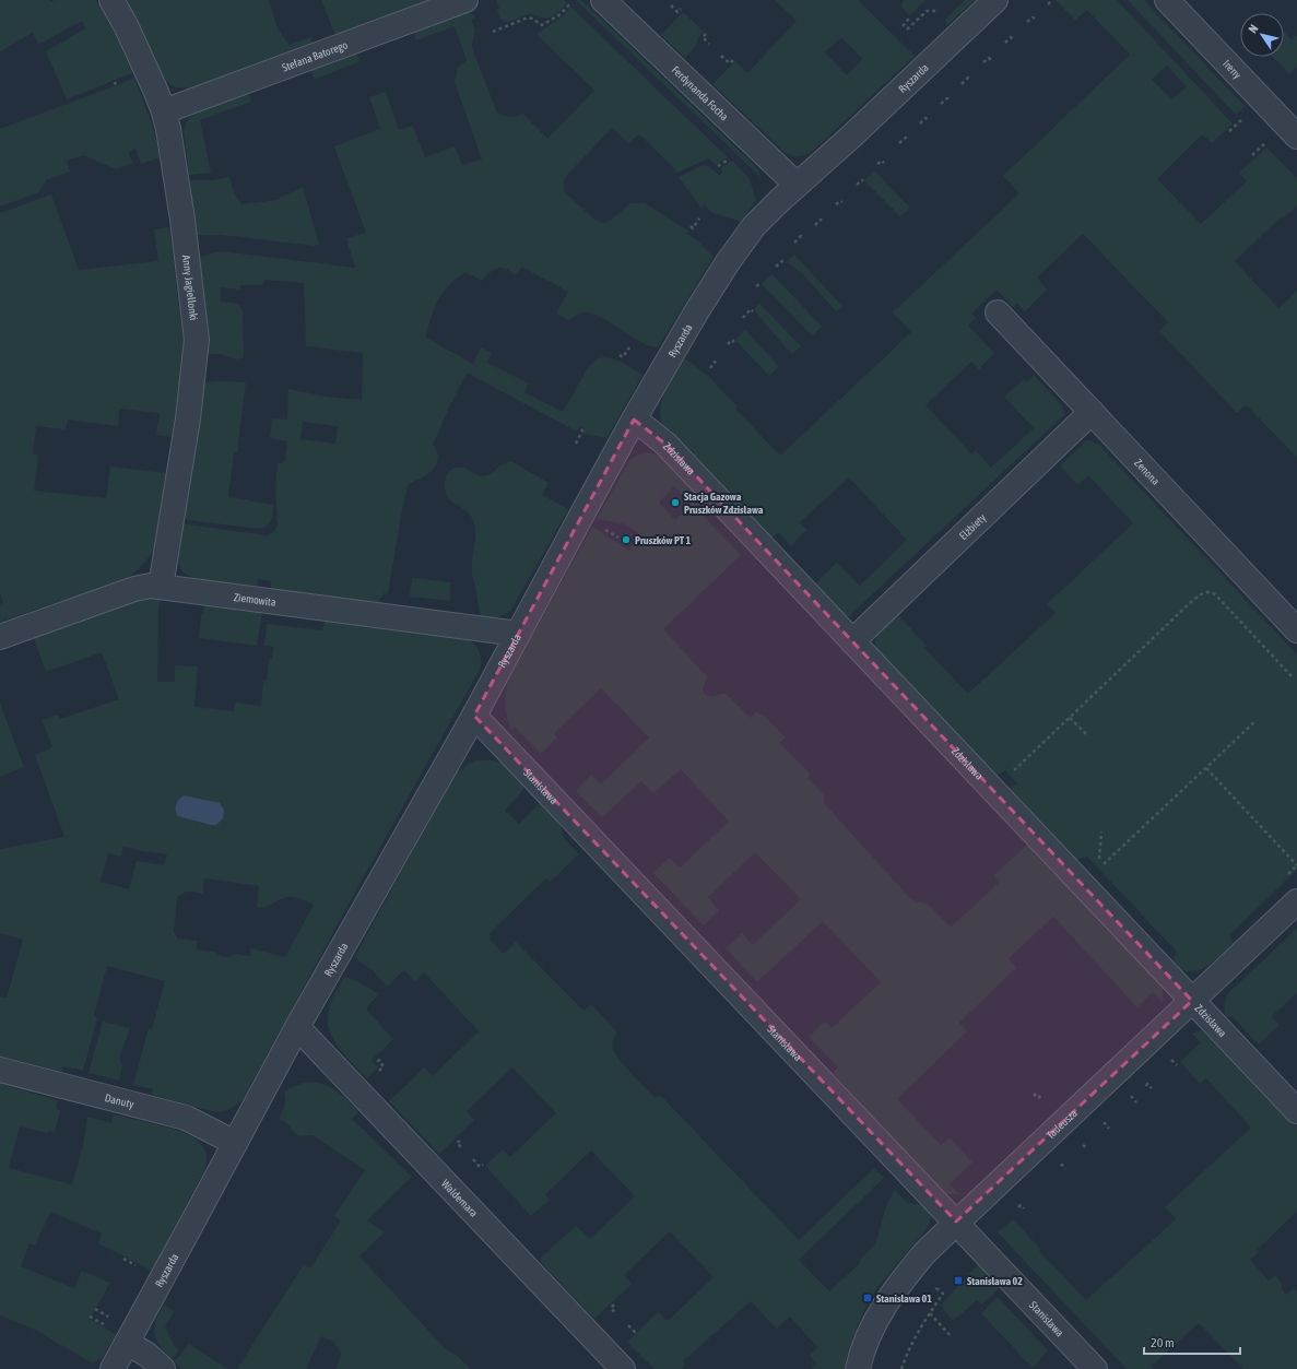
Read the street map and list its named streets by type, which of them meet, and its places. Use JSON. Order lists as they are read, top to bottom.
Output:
{
  "streets": {
    "street": [
      "Stefana Batorego",
      "Ireny",
      "Ryszarda",
      "Ferdynanda Focha",
      "Anny Jagiellonki",
      "Zdzisława",
      "Zenona",
      "Elżbiety",
      "Ziemowita",
      "Stanisława",
      "Danuty",
      "Tadeusza",
      "Waldemara"
    ]
  },
  "crossings": [
    ["Stefana Batorego", "Anny Jagiellonki"],
    ["Ryszarda", "Ferdynanda Focha"],
    ["Ryszarda", "Zdzisława"],
    ["Ryszarda", "Ziemowita"],
    ["Ryszarda", "Stanisława"],
    ["Ryszarda", "Danuty"],
    ["Ryszarda", "Waldemara"],
    ["Anny Jagiellonki", "Ziemowita"],
    ["Zdzisława", "Elżbiety"],
    ["Zdzisława", "Tadeusza"],
    ["Zenona", "Elżbiety"],
    ["Stanisława", "Tadeusza"]
  ],
  "places": {
    "other": ["Stacja Gazowa Pruszków Zdzisława", "Pruszków PT 1"],
    "transit": ["Stanisława 02", "Stanisława 01"]
  },
  "scale_bar": "20 m",
  "north": "top left"
}
